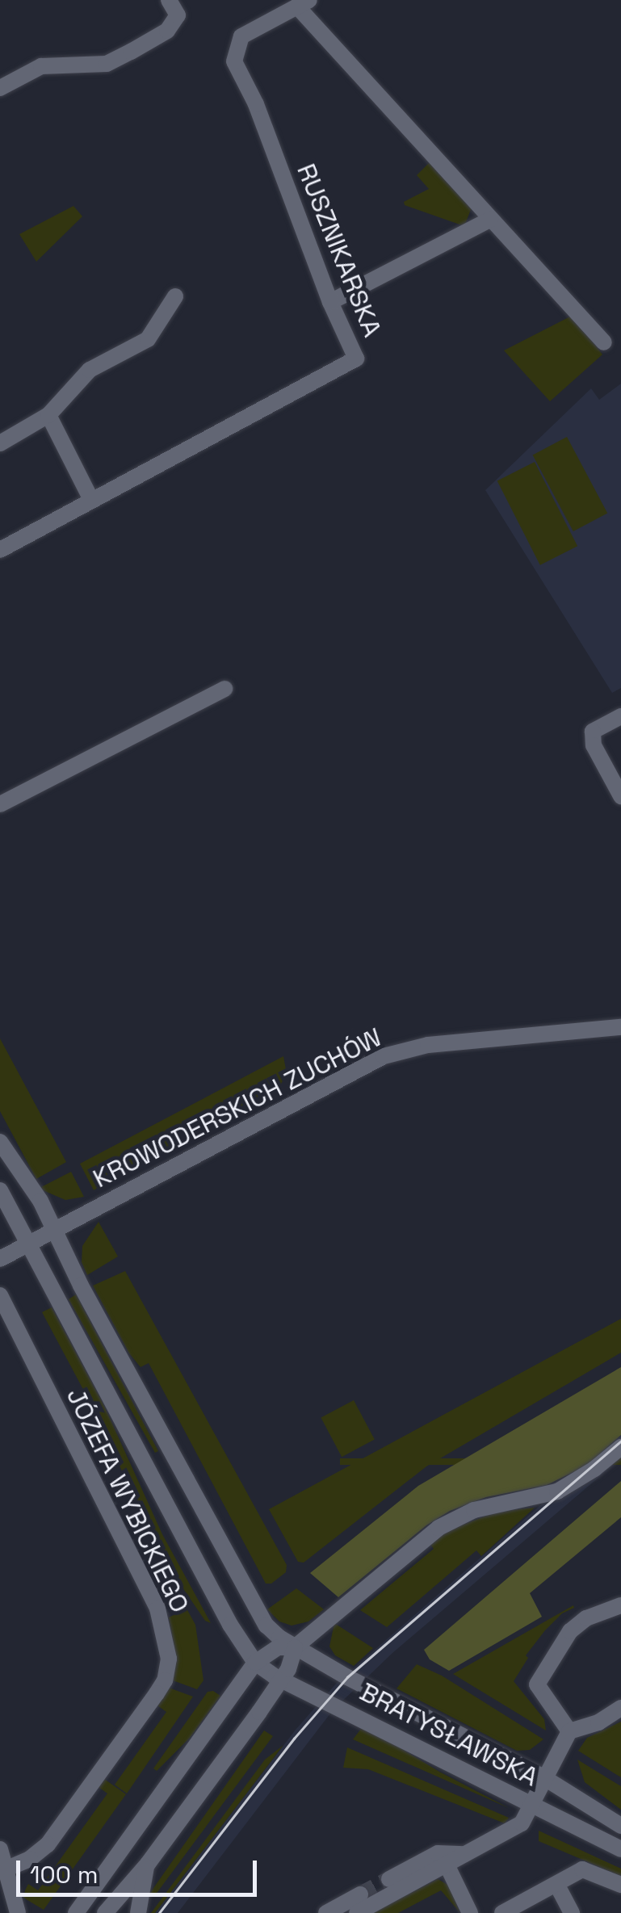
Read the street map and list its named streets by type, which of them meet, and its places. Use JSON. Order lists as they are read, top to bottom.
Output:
{
  "streets": {
    "street": [
      "RUSZNIKARSKA",
      "KROWODERSKICH ZUCHÓW",
      "JÓZEFA WYBICKIEGO",
      "BRATYSŁAWSKA"
    ]
  },
  "crossings": [
    ["KROWODERSKICH ZUCHÓW", "JÓZEFA WYBICKIEGO"],
    ["JÓZEFA WYBICKIEGO", "BRATYSŁAWSKA"]
  ],
  "scale_bar": "100 m"
}
